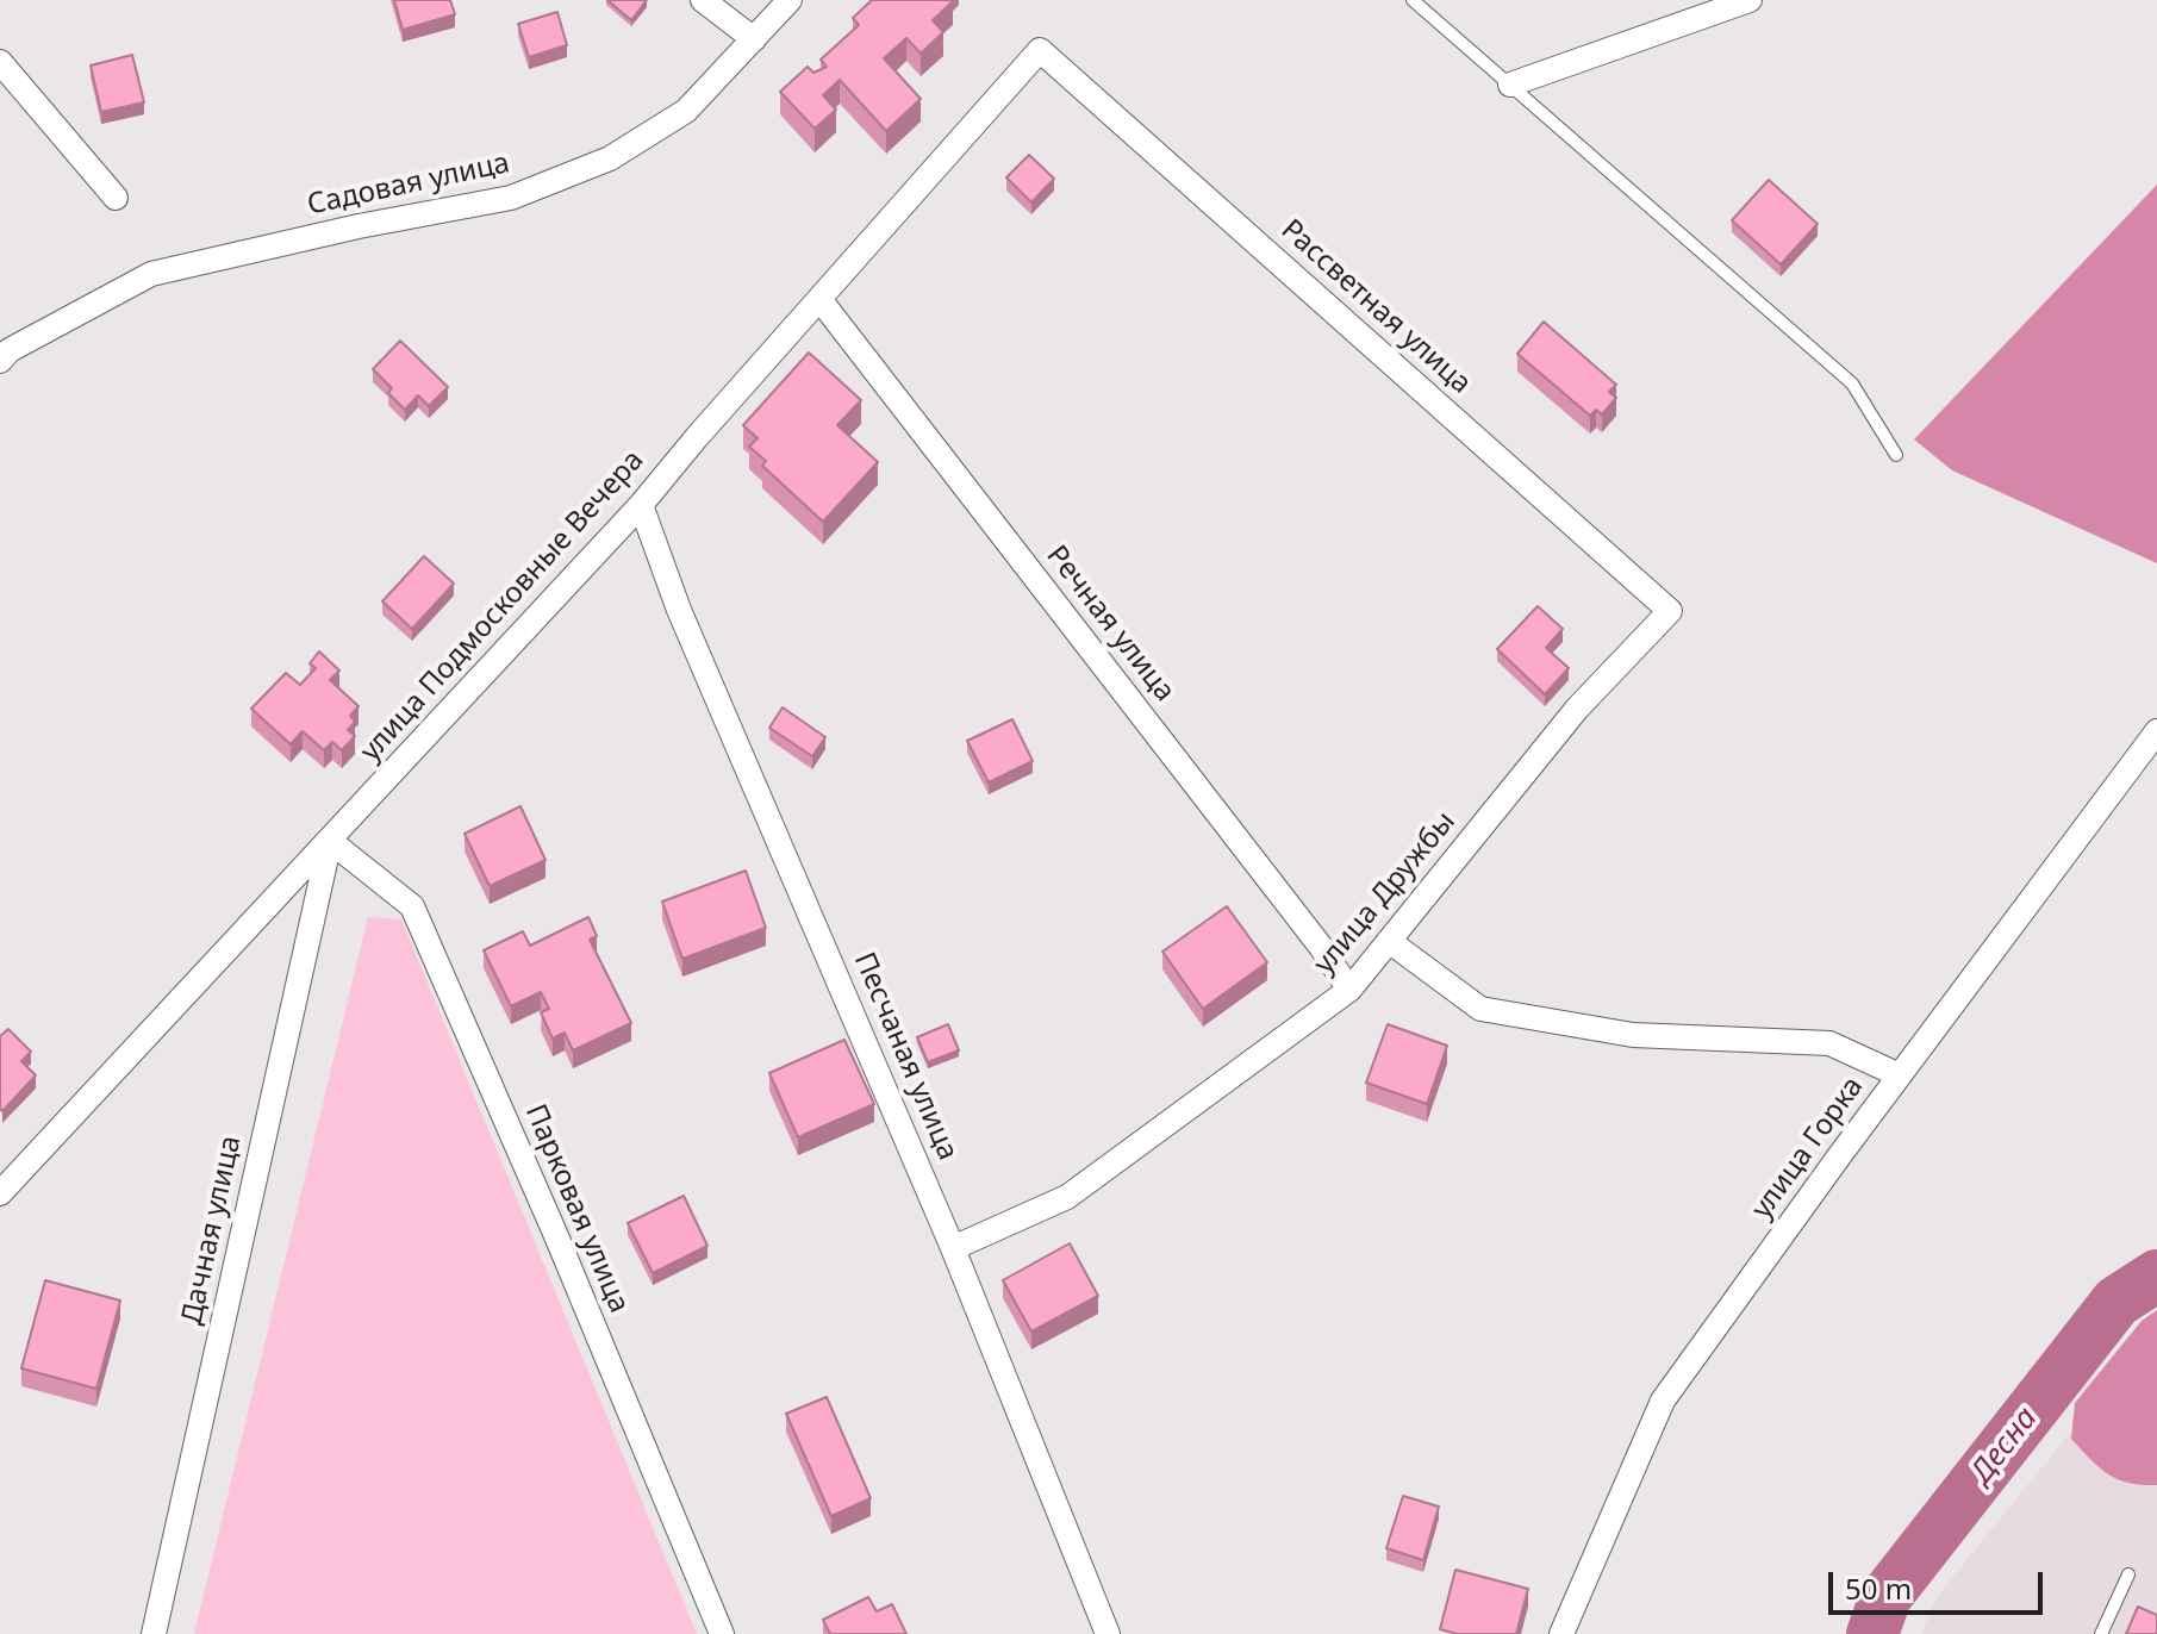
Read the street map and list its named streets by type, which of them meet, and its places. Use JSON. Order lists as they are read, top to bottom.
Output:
{
  "streets": {
    "street": [
      "Садовая улица",
      "Рассветная улица",
      "улица Подмосковные Вечера",
      "Речная улица",
      "улица Дружбы",
      "Песчаная улица",
      "улица Горка",
      "Парковая улица",
      "Дачная улица"
    ]
  },
  "crossings": [
    ["Рассветная улица", "улица Подмосковные Вечера"],
    ["Рассветная улица", "улица Дружбы"],
    ["улица Подмосковные Вечера", "Речная улица"],
    ["улица Подмосковные Вечера", "Песчаная улица"],
    ["улица Подмосковные Вечера", "Парковая улица"],
    ["улица Подмосковные Вечера", "Дачная улица"],
    ["Речная улица", "улица Дружбы"],
    ["улица Дружбы", "Песчаная улица"],
    ["Парковая улица", "Дачная улица"]
  ],
  "water": ["Десна"],
  "scale_bar": "50 m"
}
